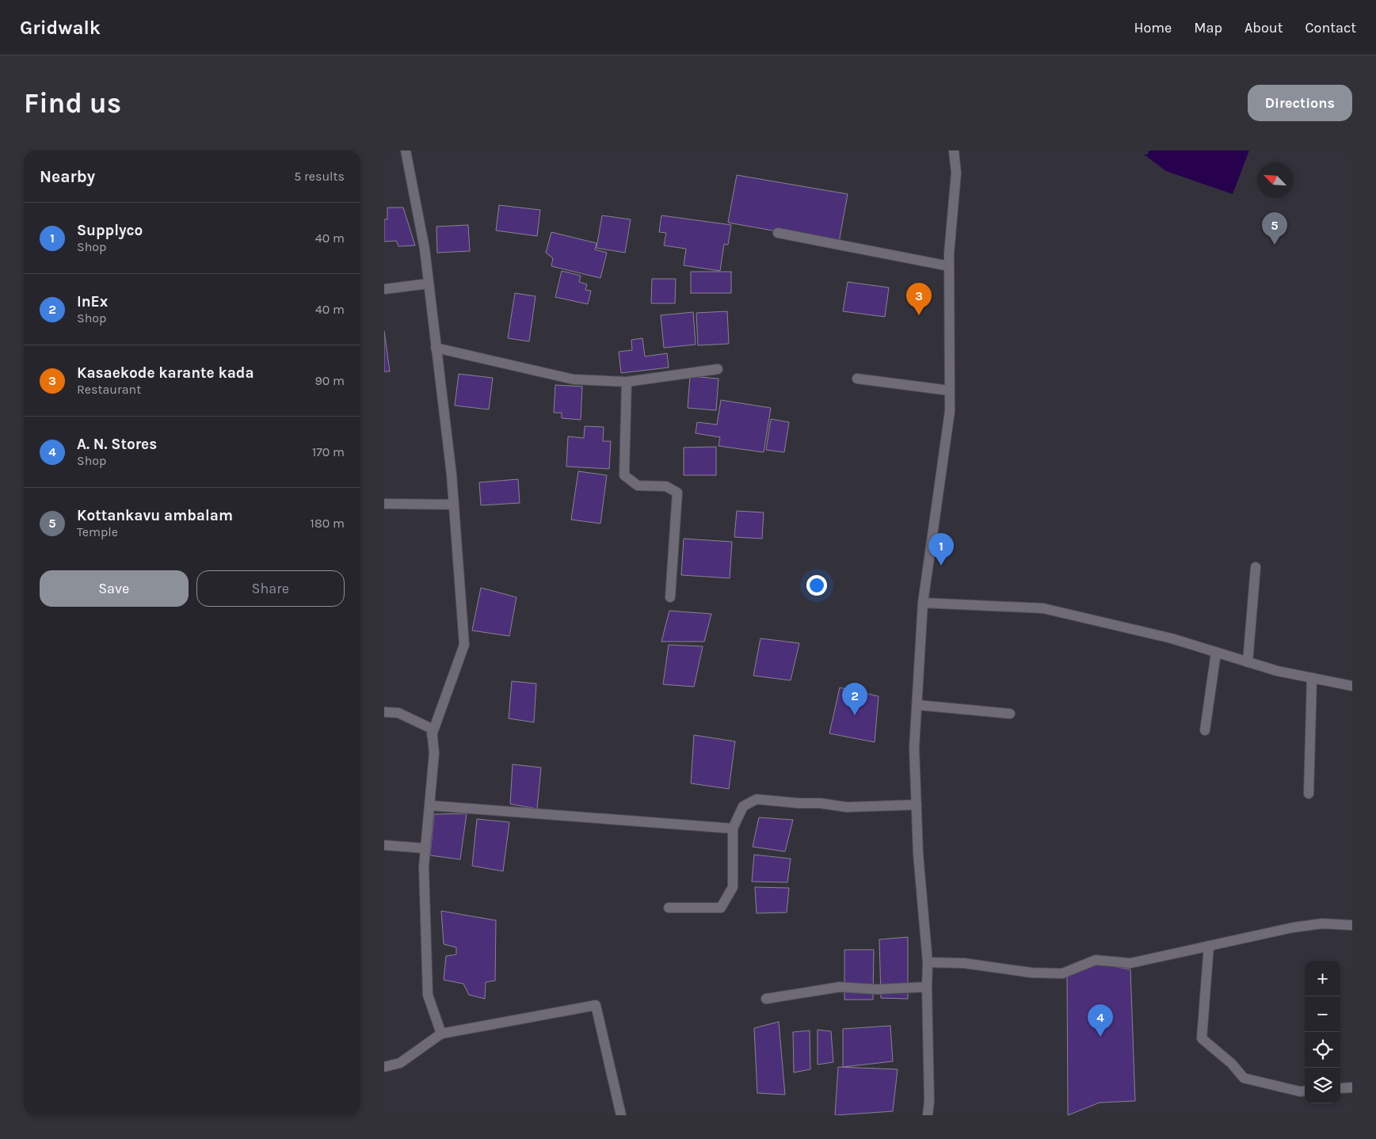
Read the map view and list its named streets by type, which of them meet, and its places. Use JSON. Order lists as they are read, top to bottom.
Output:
{
  "north": "top left",
  "page": {
    "header": "Gridwalk",
    "nav": [
      "Home",
      "Map",
      "About",
      "Contact"
    ],
    "buttons": [
      "Directions",
      ["Save", "Share"]
    ],
    "title": "Find us",
    "heading": ["Nearby", "5 results"],
    "list": [
      {
        "mark": "1",
        "name": "Supplyco",
        "note": "Shop",
        "value": "40 m"
      },
      {
        "mark": "2",
        "name": "InEx",
        "note": "Shop",
        "value": "40 m"
      },
      {
        "mark": "3",
        "name": "Kasaekode karante kada",
        "note": "Restaurant",
        "value": "90 m"
      },
      {
        "mark": "4",
        "name": "A. N. Stores",
        "note": "Shop",
        "value": "170 m"
      },
      {
        "mark": "5",
        "name": "Kottankavu ambalam",
        "note": "Temple",
        "value": "180 m"
      }
    ],
    "pins": [
      "5",
      "3",
      "1",
      "2",
      "4"
    ],
    "map_buttons": ["+", "−"]
  }
}
